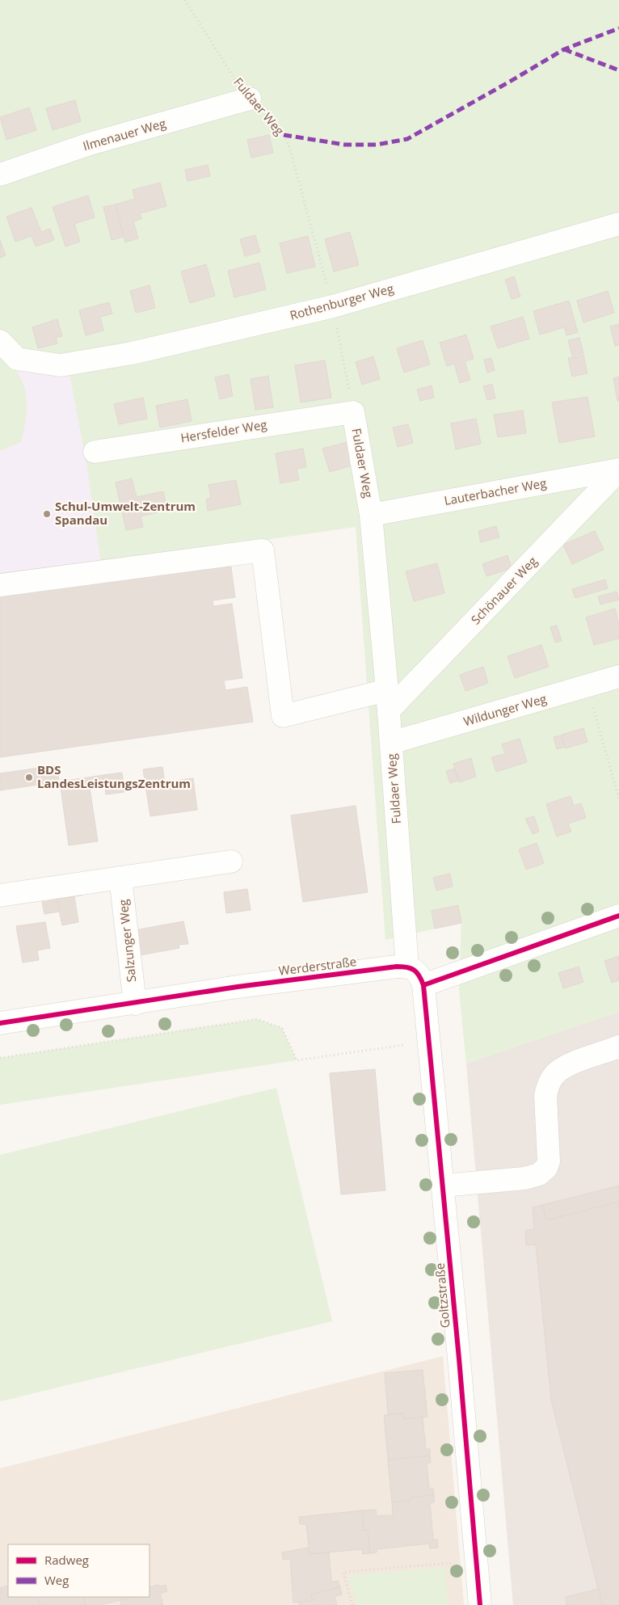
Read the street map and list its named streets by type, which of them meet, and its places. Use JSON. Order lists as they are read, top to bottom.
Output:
{
  "streets": {
    "street": [
      "Fuldaer Weg",
      "Ilmenauer Weg",
      "Rothenburger Weg",
      "Hersfelder Weg",
      "Lauterbacher Weg",
      "Schönauer Weg",
      "Wildunger Weg",
      "Salzunger Weg",
      "Werderstraße",
      "Goltzstraße"
    ]
  },
  "crossings": [
    ["Fuldaer Weg", "Ilmenauer Weg"],
    ["Fuldaer Weg", "Rothenburger Weg"],
    ["Fuldaer Weg", "Hersfelder Weg"],
    ["Fuldaer Weg", "Lauterbacher Weg"],
    ["Fuldaer Weg", "Schönauer Weg"],
    ["Fuldaer Weg", "Wildunger Weg"],
    ["Fuldaer Weg", "Werderstraße"],
    ["Lauterbacher Weg", "Schönauer Weg"],
    ["Salzunger Weg", "Werderstraße"]
  ],
  "places": ["Schul-Umwelt-Zentrum Spandau", "BDS LandesLeistungsZentrum"],
  "legend": ["Radweg", "Weg"]
}
